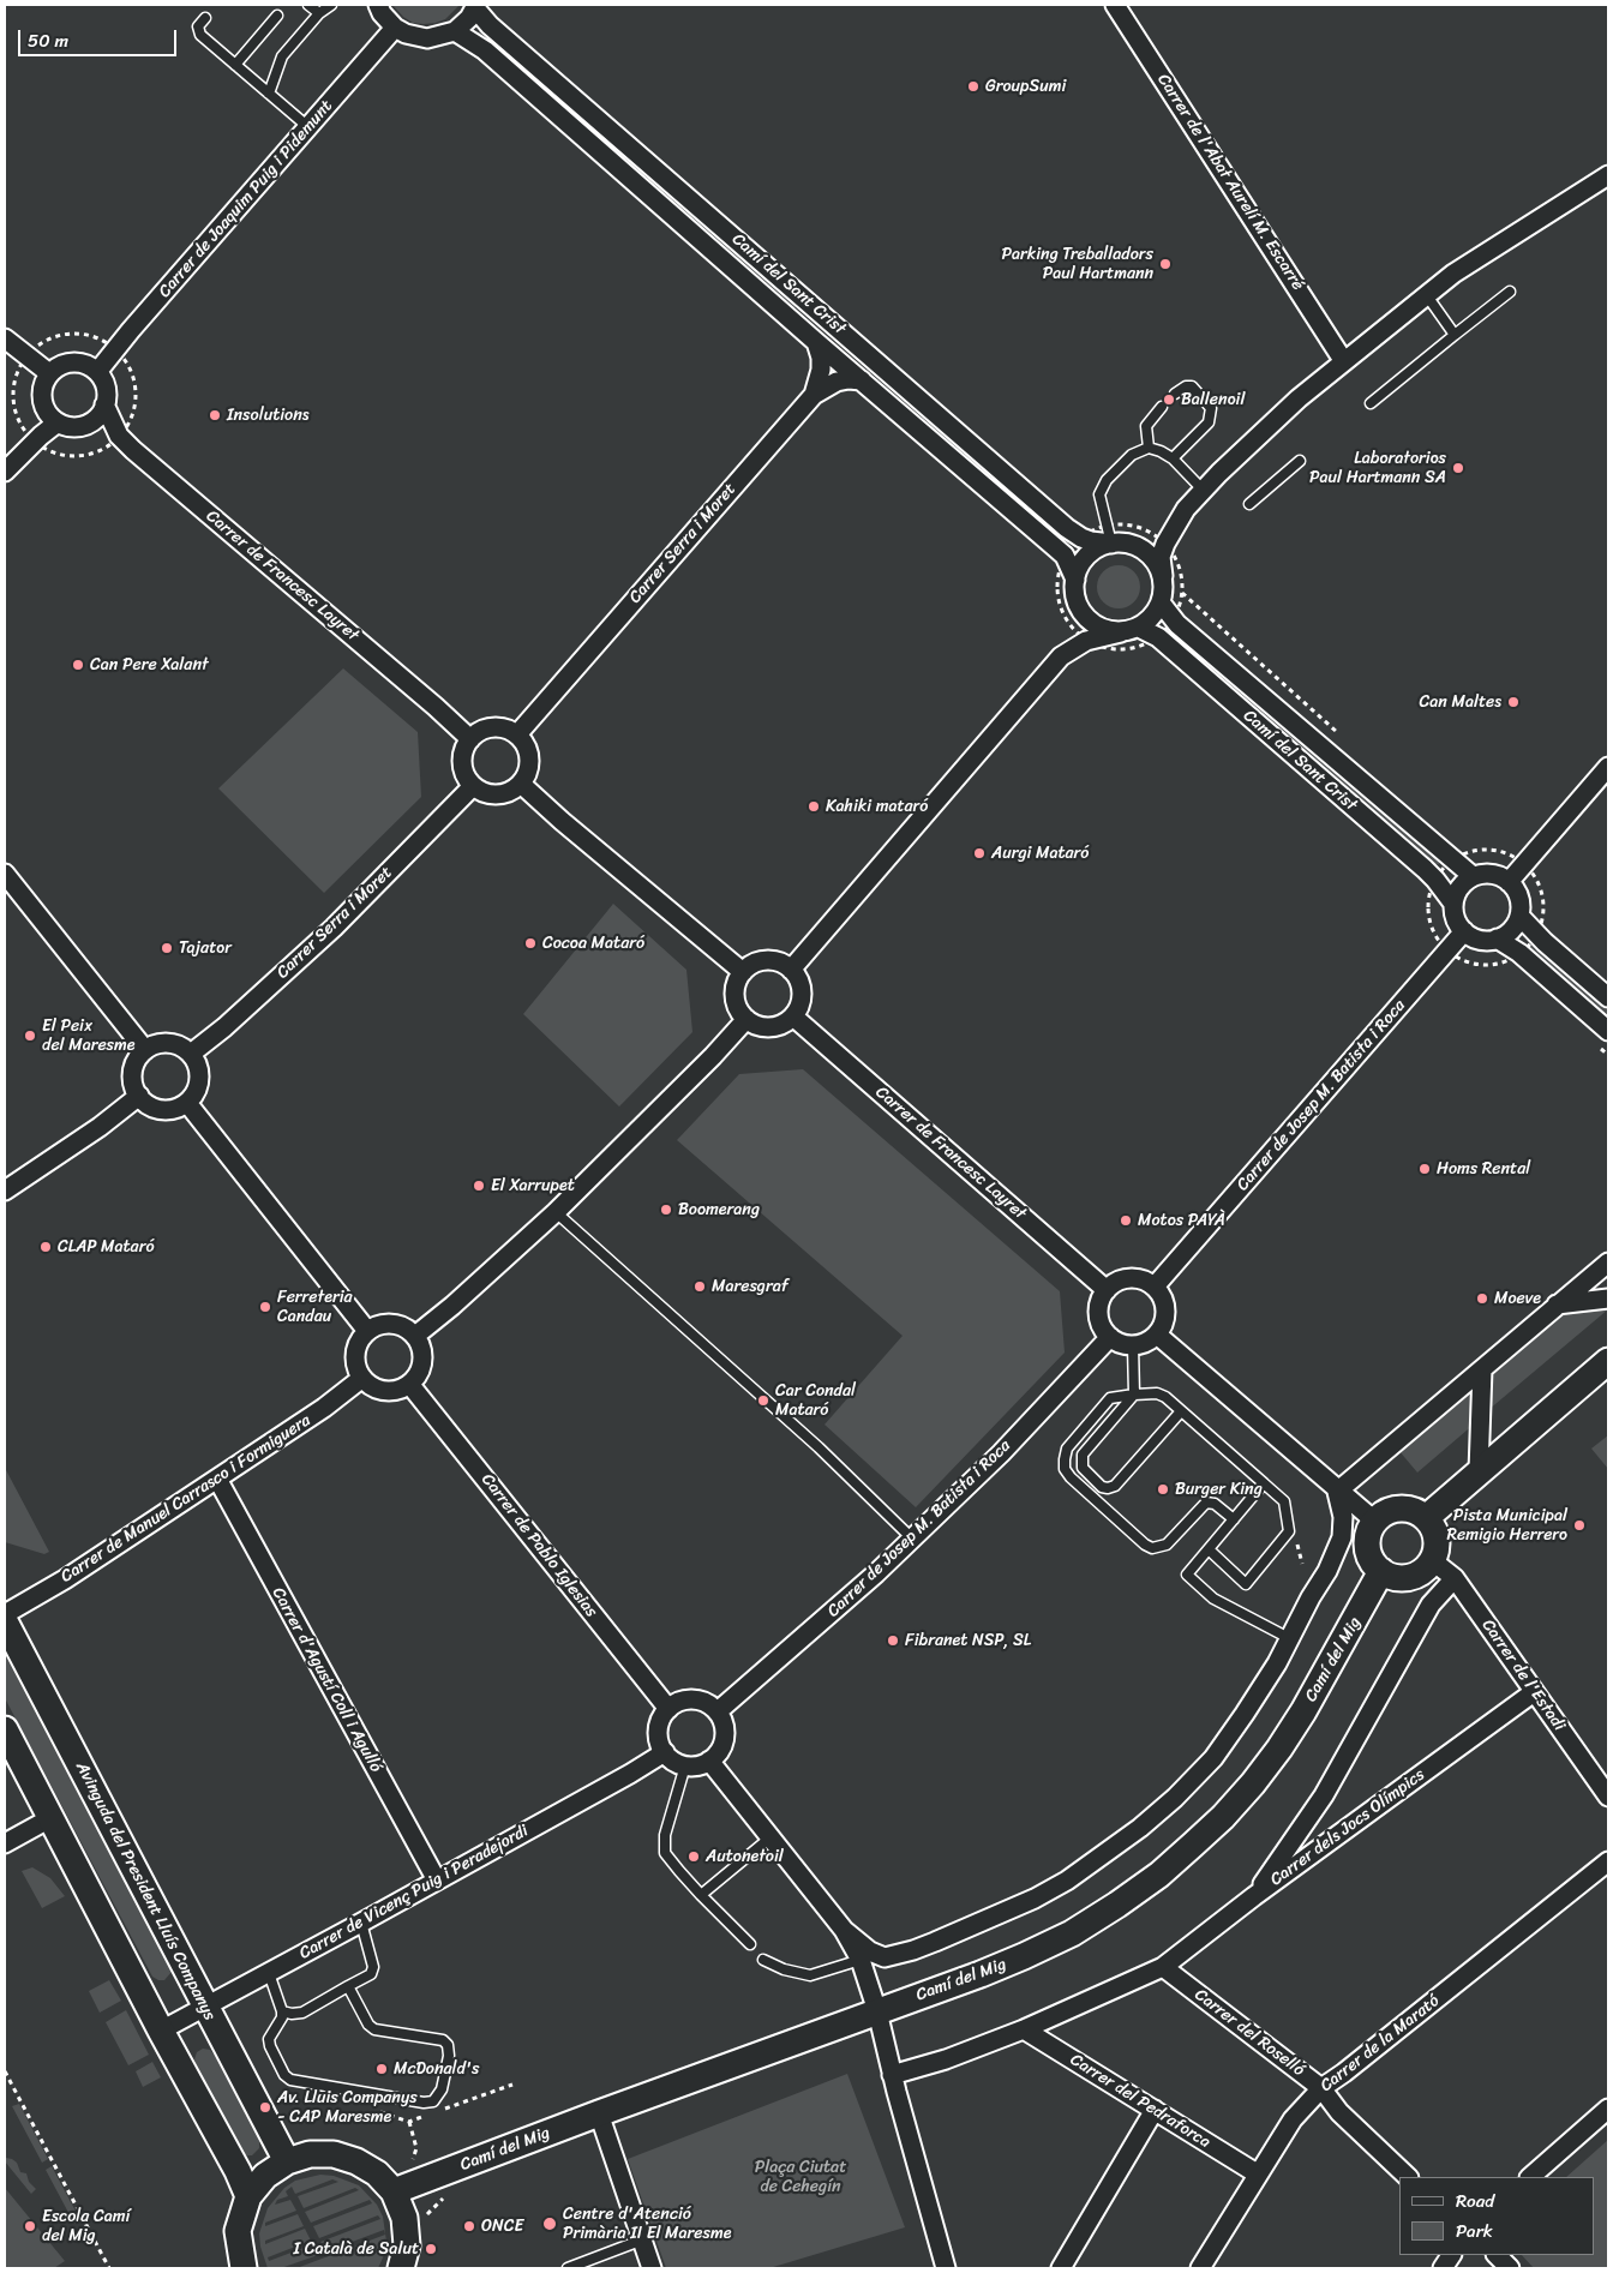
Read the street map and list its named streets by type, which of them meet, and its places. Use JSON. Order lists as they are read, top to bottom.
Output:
{
  "streets": {
    "street": [
      "Carrer de l'Abat Aurelí M. Escarré",
      "Carrer de Joaquim Puig i Pidemunt",
      "Camí del Sant Crist",
      "Carrer Serra i Moret",
      "Carrer de Francesc Layret",
      "Carrer de Josep M. Batista i Roca",
      "Carrer de Manuel Carrasco i Formiguera",
      "Carrer de Pablo Iglesias",
      "Camí del Mig",
      "Carrer de l'Estadi",
      "Carrer d'Agustí Coll i Agulló",
      "Carrer dels Jocs Olímpics",
      "Avinguda del President Lluís Companys",
      "Carrer de Vicenç Puig i Peradejordi",
      "Carrer del Roselló",
      "Carrer de la Marató",
      "Carrer del Pedraforca"
    ]
  },
  "crossings": [
    ["Carrer de Joaquim Puig i Pidemunt", "Carrer de Francesc Layret"],
    ["Camí del Sant Crist", "Carrer Serra i Moret"],
    ["Camí del Sant Crist", "Carrer de Josep M. Batista i Roca"],
    ["Carrer Serra i Moret", "Carrer de Francesc Layret"],
    ["Carrer de Francesc Layret", "Carrer de Josep M. Batista i Roca"],
    ["Carrer de Josep M. Batista i Roca", "Carrer de Pablo Iglesias"],
    ["Carrer de Josep M. Batista i Roca", "Carrer de Vicenç Puig i Peradejordi"],
    ["Carrer de Manuel Carrasco i Formiguera", "Carrer de Pablo Iglesias"],
    ["Carrer de Manuel Carrasco i Formiguera", "Carrer d'Agustí Coll i Agulló"],
    ["Carrer de Pablo Iglesias", "Carrer de Vicenç Puig i Peradejordi"],
    ["Camí del Mig", "Carrer de l'Estadi"],
    ["Carrer de l'Estadi", "Carrer dels Jocs Olímpics"],
    ["Carrer d'Agustí Coll i Agulló", "Carrer de Vicenç Puig i Peradejordi"],
    ["Carrer dels Jocs Olímpics", "Carrer del Roselló"],
    ["Avinguda del President Lluís Companys", "Carrer de Vicenç Puig i Peradejordi"],
    ["Carrer del Roselló", "Carrer de la Marató"],
    ["Carrer de la Marató", "Carrer del Pedraforca"]
  ],
  "parks": ["Plaça Ciutat de Cehegín"],
  "places": [
    "GroupSumi",
    "Parking Treballadors Paul Hartmann",
    "Ballenoil",
    "Insolutions",
    "Laboratorios Paul Hartmann SA",
    "Can Pere Xalant",
    "Can Maltes",
    "Kahiki mataró",
    "Aurgi Mataró",
    "Cocoa Mataró",
    "Tajator",
    "El Peix del Maresme",
    "Homs Rental",
    "El Xarrupet",
    "Boomerang",
    "Motos PAYÀ",
    "CLAP Mataró",
    "Maresgraf",
    "Moeve",
    "Ferreteria Candau",
    "Car Condal Mataró",
    "Burger King",
    "Pista Municipal Remigio Herrero",
    "Fibranet NSP, SL",
    "Autonetoil",
    "McDonald's",
    "Av. Lluis Companys - CAP Maresme",
    "Centre d'Atenció Primària II El Maresme",
    "Escola Camí del Mig",
    "ONCE",
    "I Català de Salut"
  ],
  "legend": ["Road", "Park"],
  "scale_bar": "50 m"
}
